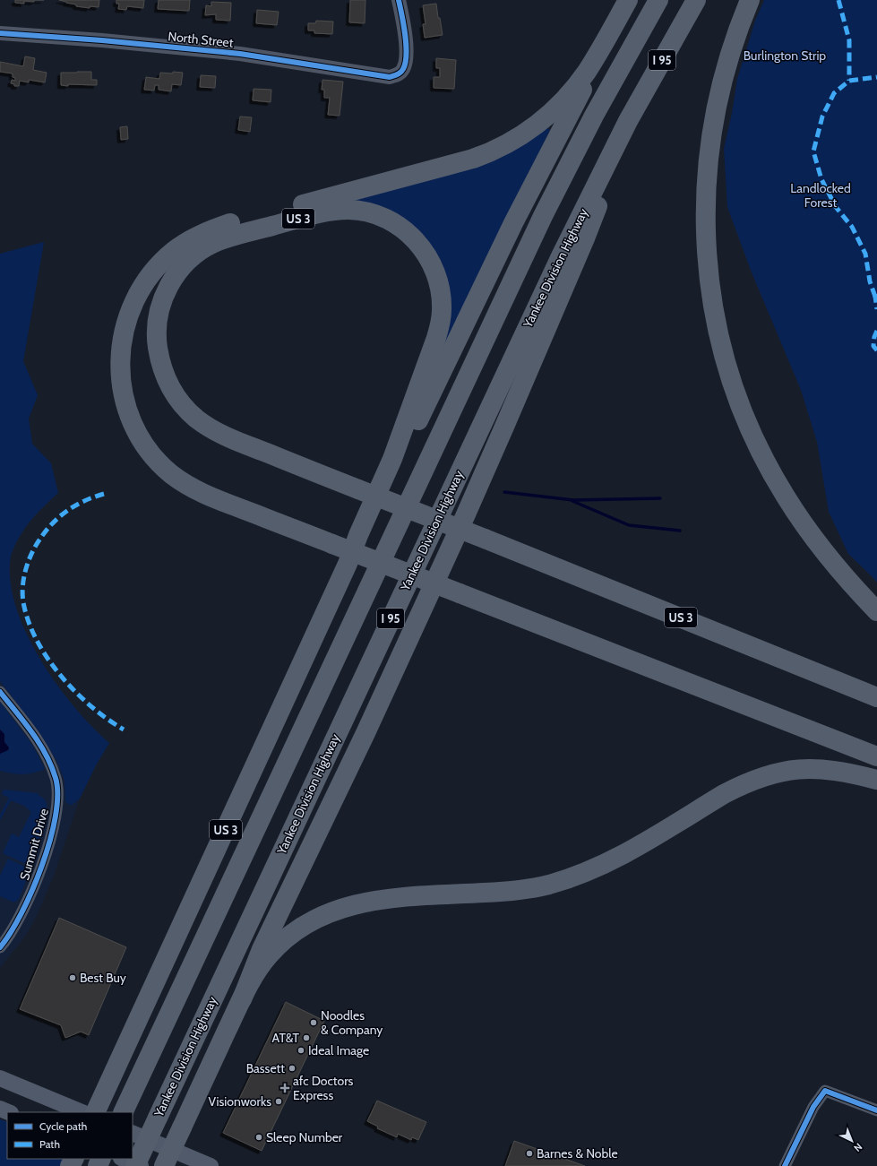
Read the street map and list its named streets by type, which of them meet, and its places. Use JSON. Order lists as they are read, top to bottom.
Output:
{
  "streets": {
    "highway": ["I 95", "US 3", "Yankee Division Highway"],
    "street": ["North Street", "Summit Drive"]
  },
  "parks": ["Burlington Strip", "Landlocked Forest"],
  "places": {
    "other": [
      "Best Buy",
      "Noodles & Company",
      "AT&T",
      "Ideal Image",
      "Bassett",
      "Visionworks",
      "Sleep Number",
      "Barnes & Noble"
    ],
    "health": ["afc Doctors Express"]
  },
  "legend": ["Cycle path", "Path"],
  "north": "bottom right"
}
